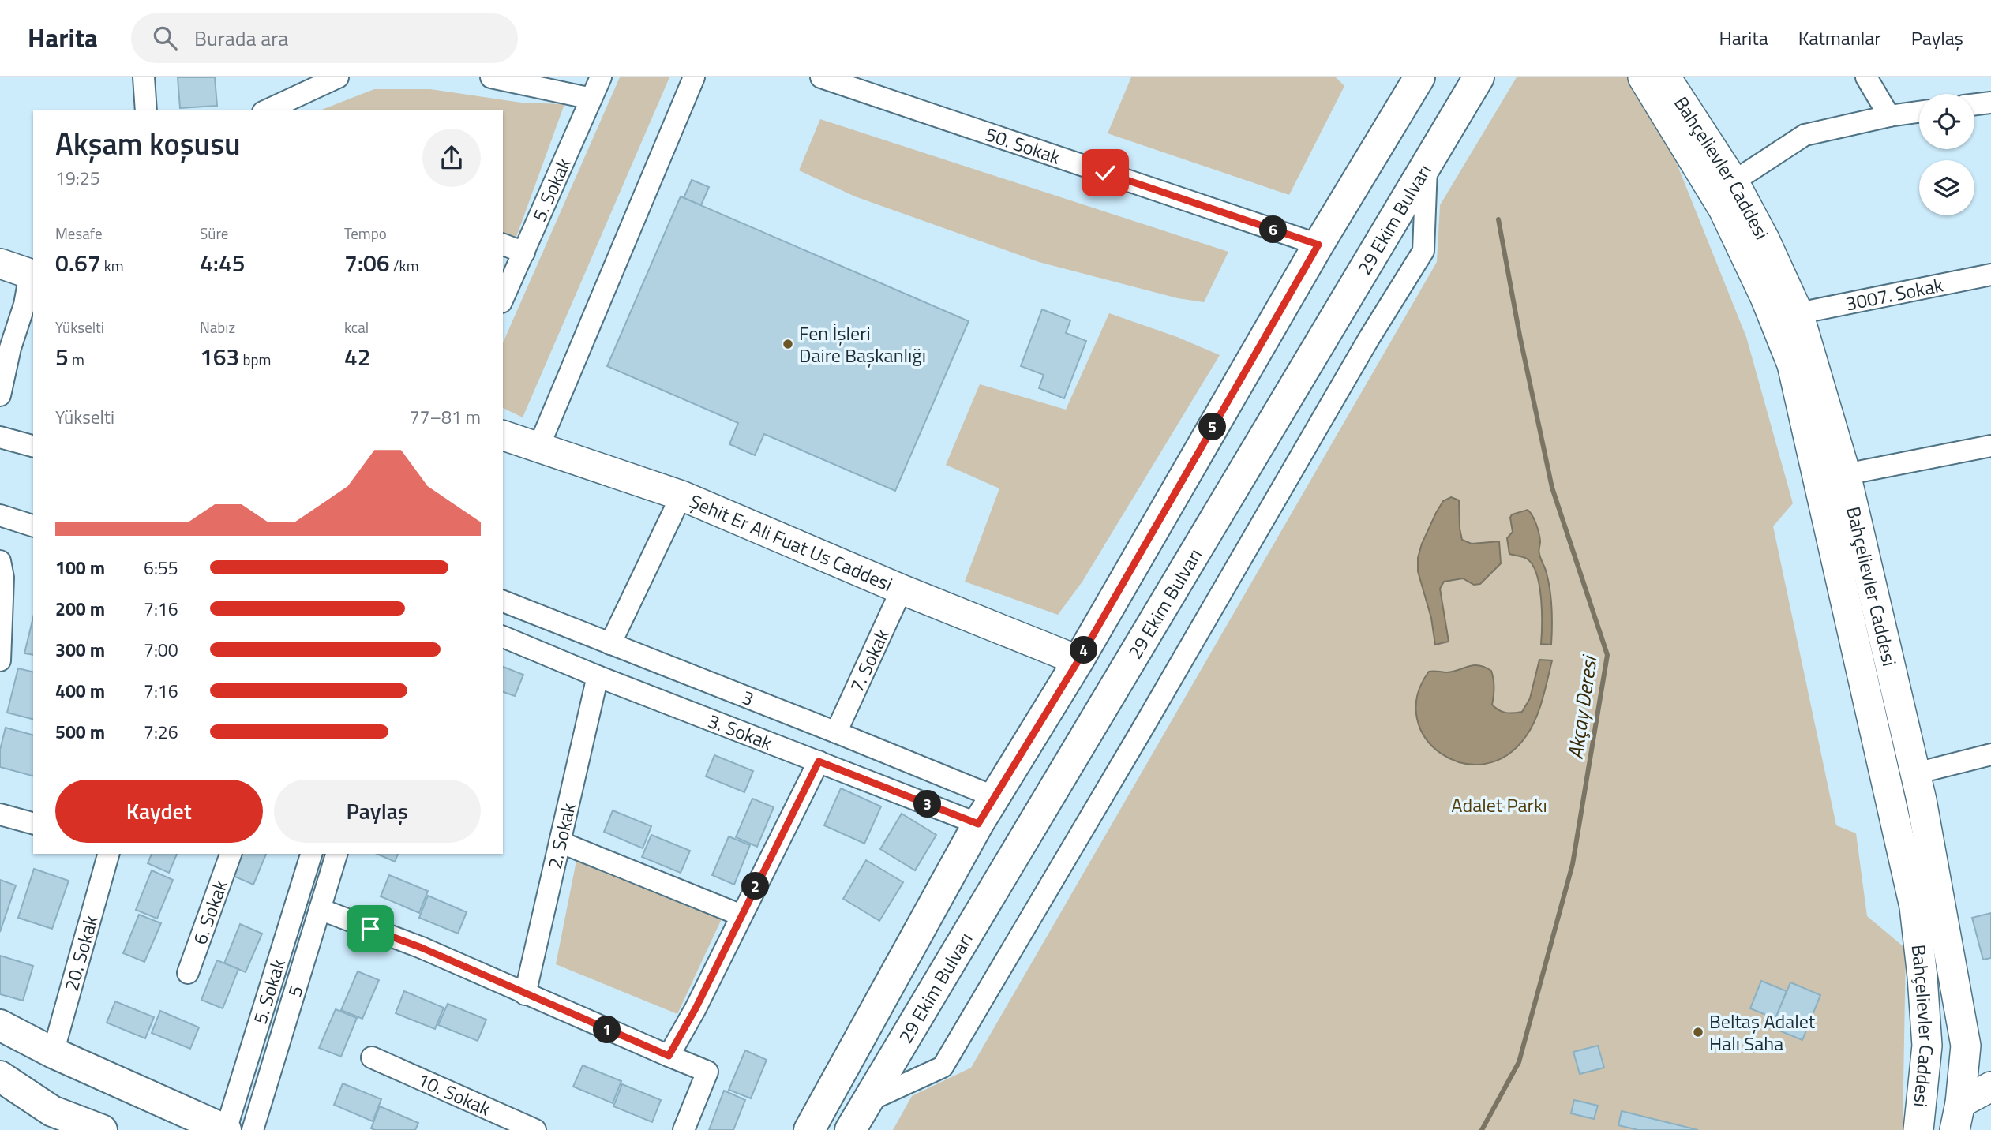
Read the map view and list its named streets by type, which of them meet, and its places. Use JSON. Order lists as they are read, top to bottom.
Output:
{
  "streets": {
    "main road": ["29 Ekim Bulvarı"],
    "street": [
      "50. Sokak",
      "Bahçelievler Caddesi",
      "5. Sokak",
      "3007. Sokak",
      "Şehit Er Ali Fuat Us Caddesi",
      "7. Sokak",
      "3",
      "3. Sokak",
      "2. Sokak",
      "6. Sokak",
      "20. Sokak",
      "5",
      "10. Sokak"
    ]
  },
  "crossings": [
    ["50. Sokak", "29 Ekim Bulvarı"],
    ["Bahçelievler Caddesi", "3007. Sokak"],
    ["29 Ekim Bulvarı", "Şehit Er Ali Fuat Us Caddesi"],
    ["29 Ekim Bulvarı", "3"],
    ["29 Ekim Bulvarı", "3. Sokak"],
    ["Şehit Er Ali Fuat Us Caddesi", "7. Sokak"],
    ["7. Sokak", "3"],
    ["3. Sokak", "2. Sokak"]
  ],
  "water": ["Akçay Deresi"],
  "parks": ["Adalet Parkı"],
  "places": ["Fen İşleri Daire Başkanlığı", "Beltaş Adalet Halı Saha"],
  "page": {
    "header": "Harita",
    "search": "Burada ara",
    "nav": ["Harita", "Katmanlar", "Paylaş"],
    "heading": ["Akşam koşusu", "19:25"],
    "stats": [
      ["Mesafe", "0.67 km"],
      ["Süre", "4:45"],
      ["Tempo", "7:06 /km"],
      ["Yükselti", "5 m"],
      ["Nabız", "163 bpm"],
      ["kcal", "42"]
    ],
    "pins": [
      "6",
      "5",
      "4",
      "3",
      "2",
      "1"
    ],
    "chart": ["Yükselti", "77–81 m"],
    "list": [
      {
        "name": "100 m",
        "note": "6:55"
      },
      {
        "name": "200 m",
        "note": "7:16"
      },
      {
        "name": "300 m",
        "note": "7:00"
      },
      {
        "name": "400 m",
        "note": "7:16"
      },
      {
        "name": "500 m",
        "note": "7:26"
      }
    ],
    "buttons": ["Kaydet", "Paylaş"]
  }
}
